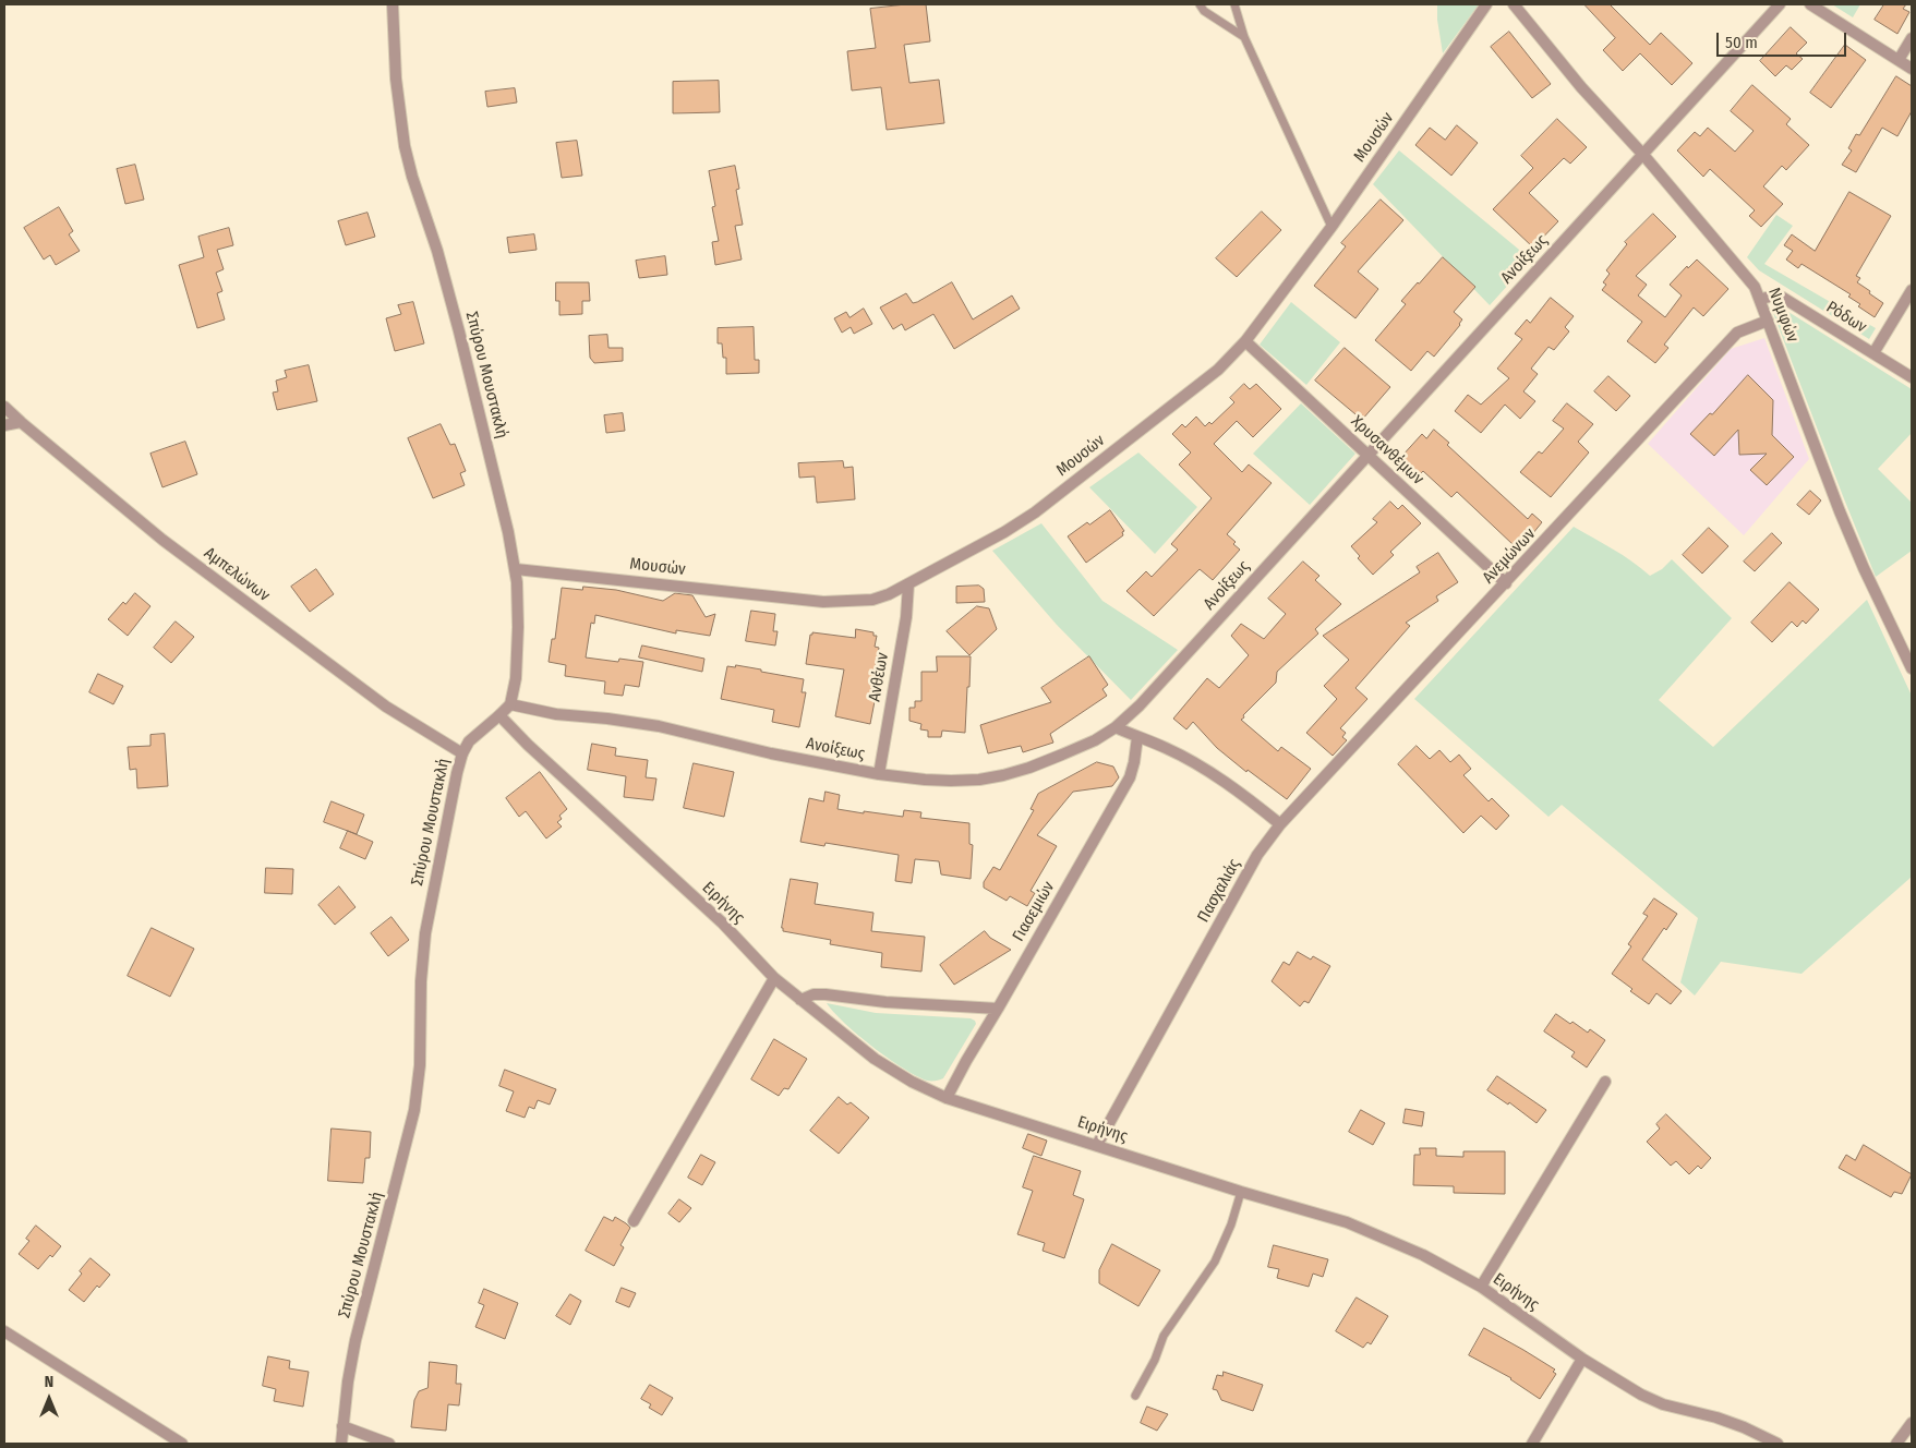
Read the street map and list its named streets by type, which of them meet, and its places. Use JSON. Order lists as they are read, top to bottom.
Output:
{
  "streets": {
    "street": [
      "Μουσών",
      "Ανοίξεως",
      "Νυμφών",
      "Ρόδων",
      "Σπύρου Μουστακλή",
      "Χρυσανθέμων",
      "Ανεμώνων",
      "Αμπελώνων",
      "Ανθέων",
      "Πασχαλιάς",
      "Ειρήνης",
      "Γιασεμιών"
    ]
  },
  "crossings": [
    ["Μουσών", "Σπύρου Μουστακλή"],
    ["Μουσών", "Χρυσανθέμων"],
    ["Μουσών", "Ανθέων"],
    ["Ανοίξεως", "Νυμφών"],
    ["Ανοίξεως", "Σπύρου Μουστακλή"],
    ["Ανοίξεως", "Χρυσανθέμων"],
    ["Ανοίξεως", "Ανθέων"],
    ["Νυμφών", "Ρόδων"],
    ["Νυμφών", "Ανεμώνων"],
    ["Σπύρου Μουστακλή", "Αμπελώνων"],
    ["Σπύρου Μουστακλή", "Ειρήνης"],
    ["Χρυσανθέμων", "Ανεμώνων"],
    ["Ανεμώνων", "Πασχαλιάς"],
    ["Πασχαλιάς", "Ειρήνης"],
    ["Ειρήνης", "Γιασεμιών"]
  ],
  "scale_bar": "50 m",
  "north": "top"
}
